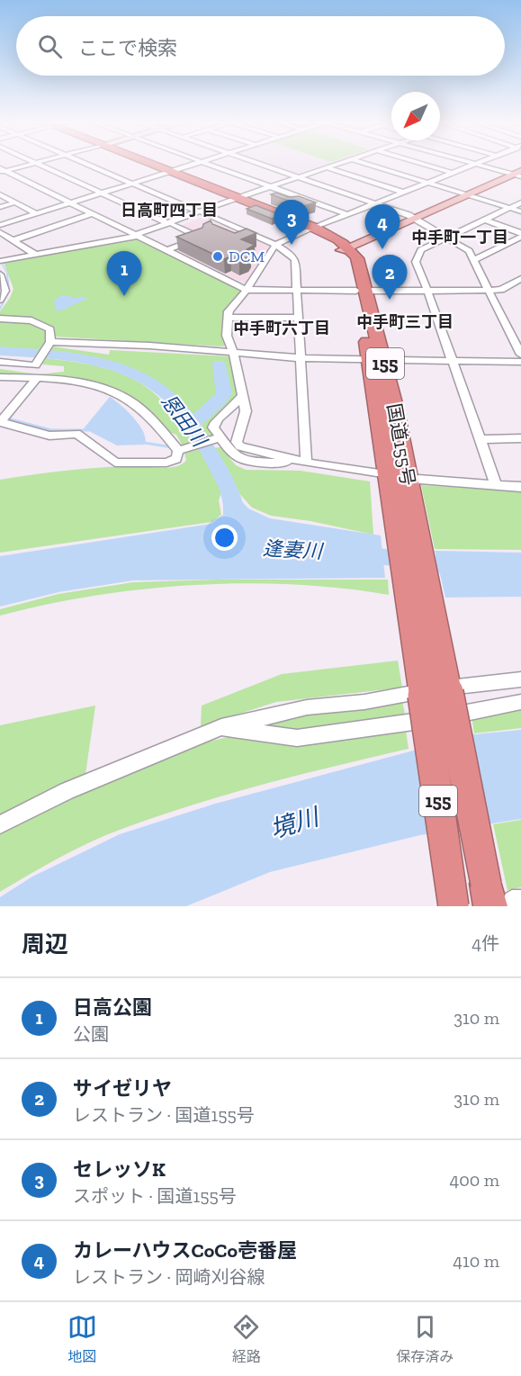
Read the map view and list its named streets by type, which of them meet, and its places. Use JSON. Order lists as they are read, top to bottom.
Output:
{
  "streets": {
    "highway": ["155", "国道155号"]
  },
  "districts": [
    "日高町四丁目",
    "中手町一丁目",
    "中手町三丁目",
    "中手町六丁目"
  ],
  "water": ["恩田川", "逢妻川", "境川"],
  "places": ["DCM"],
  "north": "bottom left",
  "page": {
    "search": "ここで検索",
    "pins": [
      "3",
      "4",
      "1",
      "2"
    ],
    "heading": ["周辺", "4件"],
    "list": [
      {
        "mark": "1",
        "name": "日高公園",
        "note": "公園",
        "value": "310 m"
      },
      {
        "mark": "2",
        "name": "サイゼリヤ",
        "note": "レストラン · 国道155号",
        "value": "310 m"
      },
      {
        "mark": "3",
        "name": "セレッソK",
        "note": "スポット · 国道155号",
        "value": "400 m"
      },
      {
        "mark": "4",
        "name": "カレーハウスCoCo壱番屋",
        "note": "レストラン · 岡崎刈谷線",
        "value": "410 m"
      }
    ],
    "nav": ["地図", "経路", "保存済み"]
  }
}
